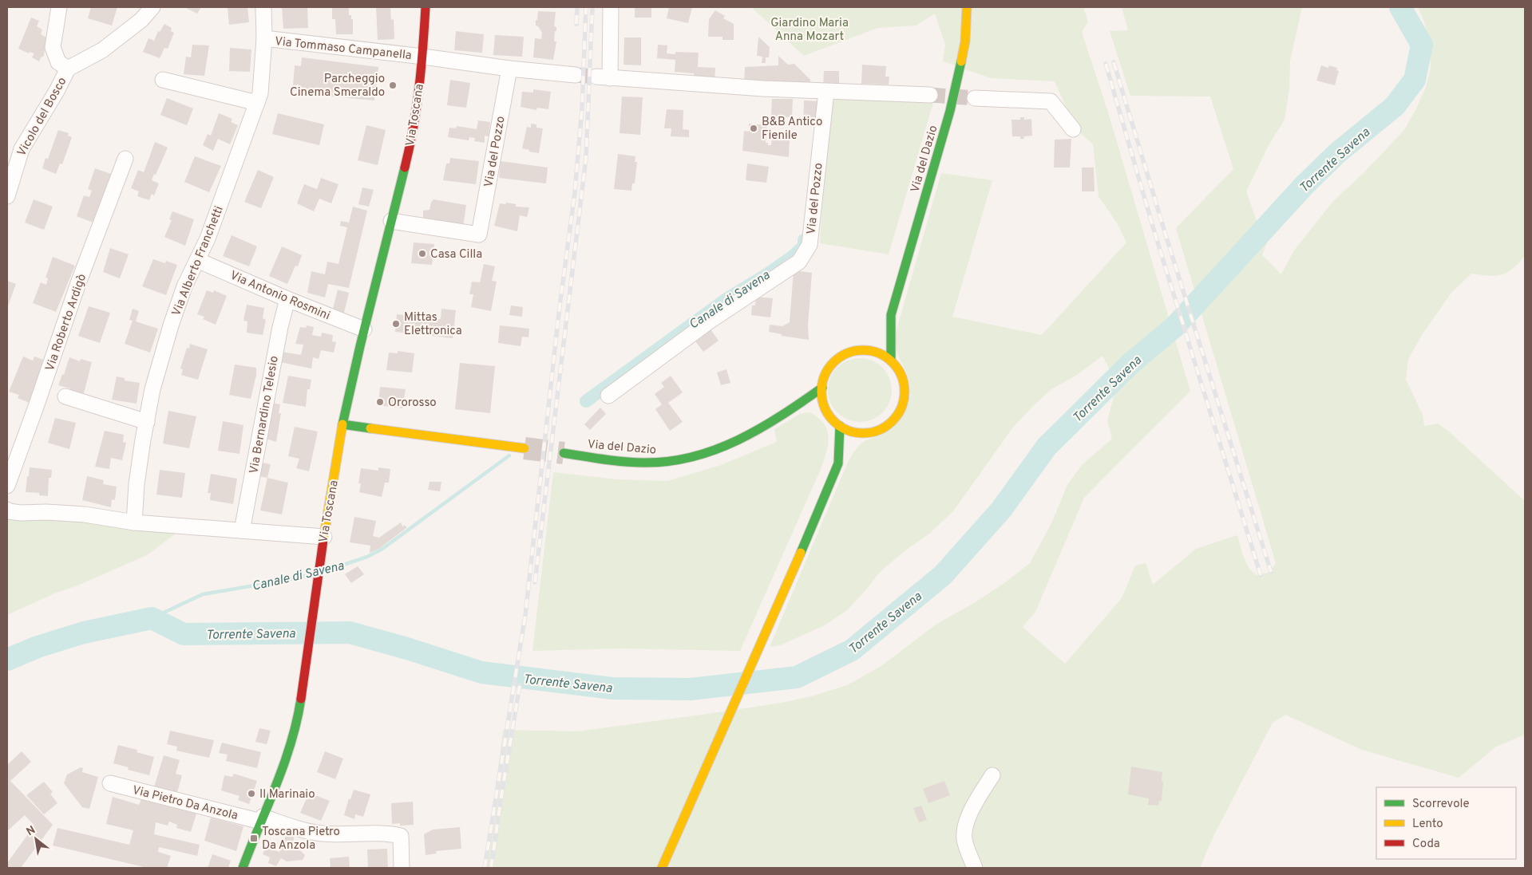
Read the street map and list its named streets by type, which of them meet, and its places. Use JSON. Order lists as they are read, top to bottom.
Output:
{
  "streets": {
    "main road": ["Via Toscana", "Via del Dazio"],
    "street": [
      "Via Tommaso Campanella",
      "Vicolo del Bosco",
      "Via del Pozzo",
      "Via Alberto Franchetti",
      "Via Antonio Rosmini",
      "Via Roberto Ardigò",
      "Via Bernardino Telesio",
      "Via Pietro Da Anzola"
    ]
  },
  "crossings": [
    ["Via Tommaso Campanella", "Via Toscana"],
    ["Via Tommaso Campanella", "Via Alberto Franchetti"],
    ["Via Toscana", "Via del Pozzo"],
    ["Via Toscana", "Via Antonio Rosmini"],
    ["Via Toscana", "Via Pietro Da Anzola"],
    ["Via Alberto Franchetti", "Via Antonio Rosmini"],
    ["Via Antonio Rosmini", "Via Bernardino Telesio"]
  ],
  "water": ["Torrente Savena", "Canale di Savena"],
  "parks": ["Giardino Maria Anna Mozart"],
  "places": {
    "other": [
      "Parcheggio Cinema Smeraldo",
      "B&B Antico Fienile",
      "Casa Cilla",
      "Mittas Elettronica",
      "Ororosso",
      "Il Marinaio"
    ],
    "transit": ["Toscana Pietro Da Anzola"]
  },
  "legend": ["Scorrevole", "Lento", "Coda"],
  "north": "top left"
}
